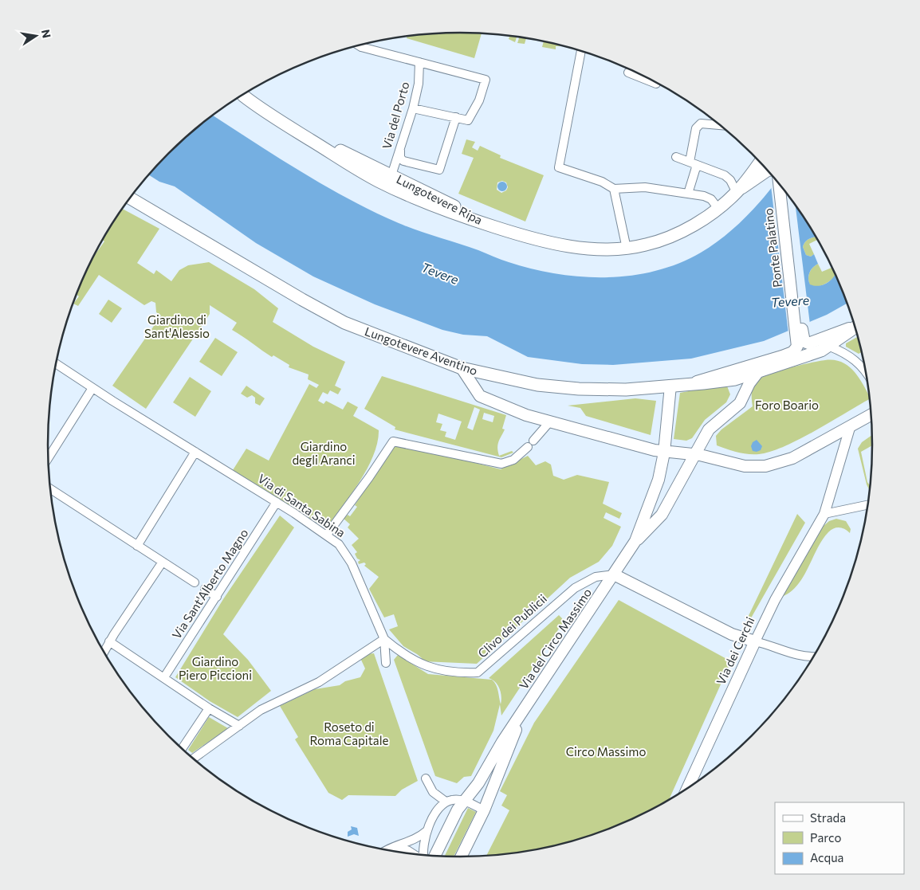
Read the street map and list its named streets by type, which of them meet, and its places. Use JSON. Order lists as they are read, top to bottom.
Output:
{
  "streets": {
    "main road": [
      "Lungotevere Ripa",
      "Ponte Palatino",
      "Lungotevere Aventino",
      "Via del Circo Massimo",
      "Via dei Cerchi"
    ],
    "street": [
      "Via del Porto",
      "Via di Santa Sabina",
      "Via Sant'Alberto Magno",
      "Clivo dei Publicii"
    ]
  },
  "crossings": [
    ["Via del Porto", "Lungotevere Ripa"],
    ["Via di Santa Sabina", "Via Sant'Alberto Magno"],
    ["Via di Santa Sabina", "Clivo dei Publicii"],
    ["Clivo dei Publicii", "Via del Circo Massimo"]
  ],
  "water": ["Tevere"],
  "parks": [
    "Giardino di Sant'Alessio",
    "Foro Boario",
    "Giardino degli Aranci",
    "Giardino Piero Piccioni",
    "Roseto di Roma Capitale",
    "Circo Massimo"
  ],
  "legend": ["Strada", "Parco", "Acqua"],
  "north": "right"
}
